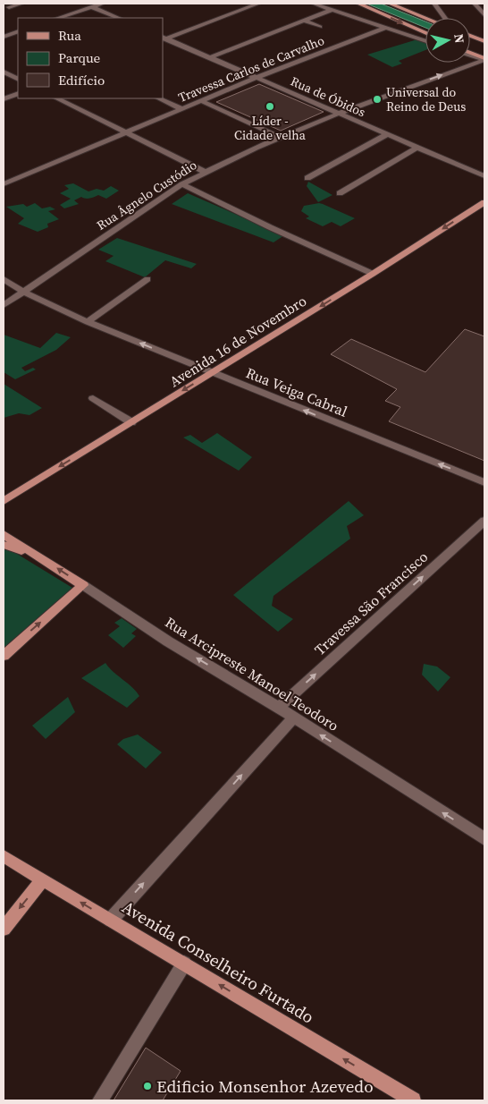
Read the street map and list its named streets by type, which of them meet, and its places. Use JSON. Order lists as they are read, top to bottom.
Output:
{
  "streets": {
    "main road": ["Avenida 16 de Novembro", "Rua Arcipreste Manoel Teodoro", "Avenida Conselheiro Furtado"],
    "street": [
      "Travessa Carlos de Carvalho",
      "Rua de Óbidos",
      "Rua Âgnelo Custódio",
      "Rua Veiga Cabral",
      "Travessa São Francisco"
    ]
  },
  "crossings": [
    ["Travessa Carlos de Carvalho", "Rua de Óbidos"],
    ["Rua de Óbidos", "Rua Âgnelo Custódio"],
    ["Rua Âgnelo Custódio", "Rua Veiga Cabral"],
    ["Avenida 16 de Novembro", "Rua Veiga Cabral"],
    ["Travessa São Francisco", "Rua Arcipreste Manoel Teodoro"]
  ],
  "one_way": [
    "Avenida 16 de Novembro",
    "Rua Veiga Cabral",
    "Travessa São Francisco",
    "Rua Arcipreste Manoel Teodoro",
    "Avenida Conselheiro Furtado"
  ],
  "places": ["Universal do Reino de Deus", "Líder - Cidade velha", "Edificio Monsenhor Azevedo"],
  "legend": ["Rua", "Parque", "Edifício"],
  "north": "right"
}
